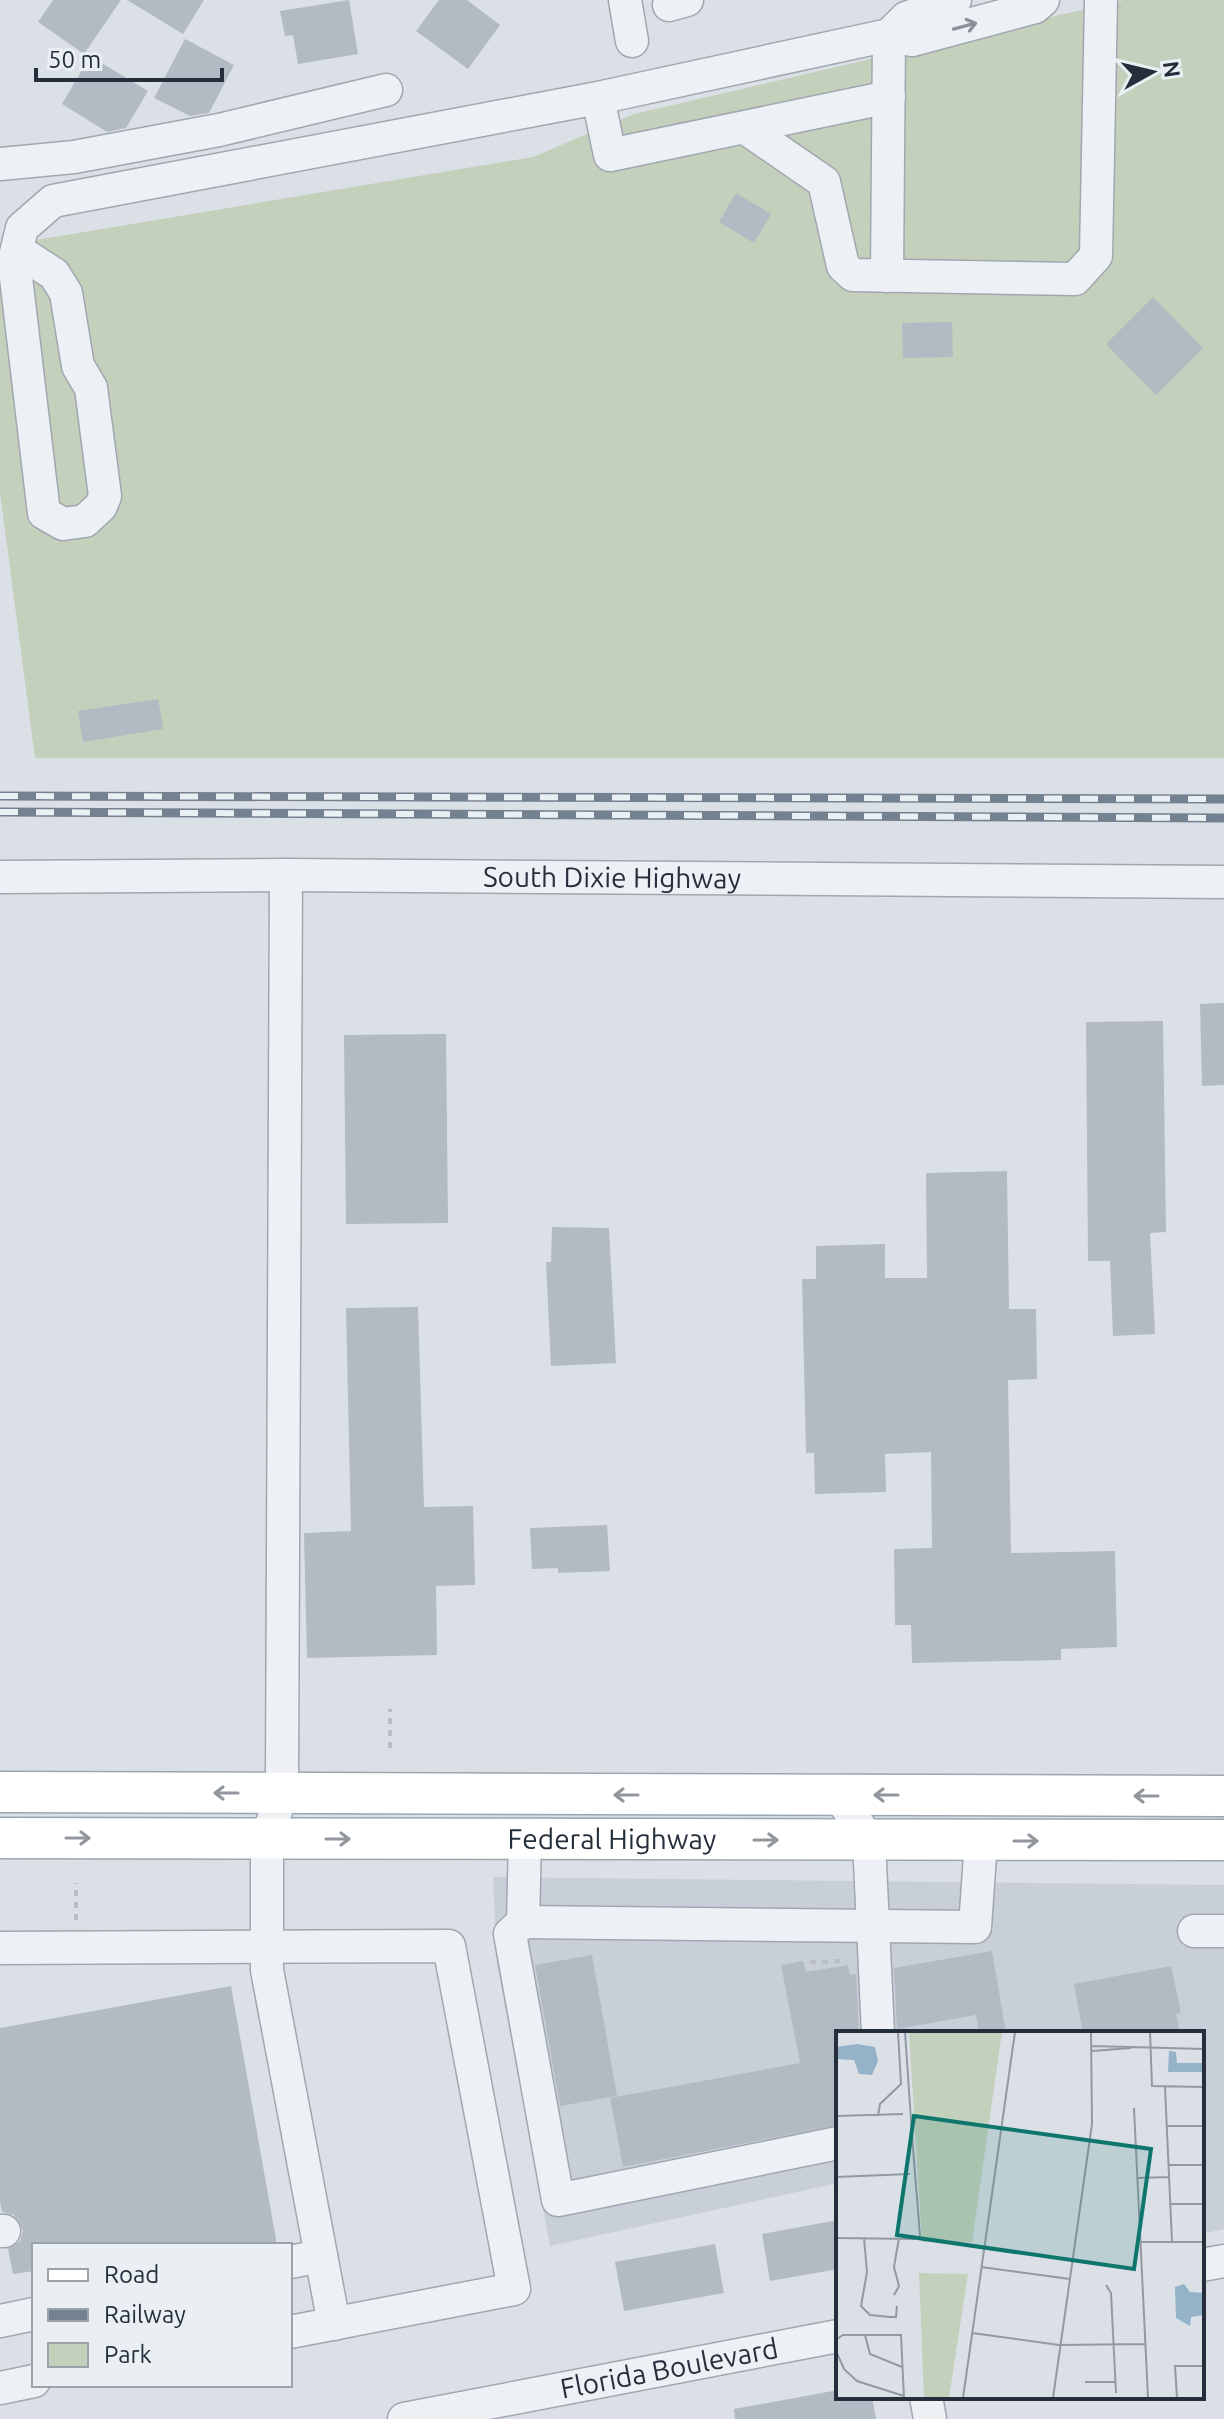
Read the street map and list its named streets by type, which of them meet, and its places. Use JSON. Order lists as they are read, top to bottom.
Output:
{
  "streets": {
    "main road": ["Federal Highway"],
    "street": ["South Dixie Highway", "Florida Boulevard"]
  },
  "legend": ["Road", "Railway", "Park"],
  "scale_bar": "50 m",
  "north": "right"
}
